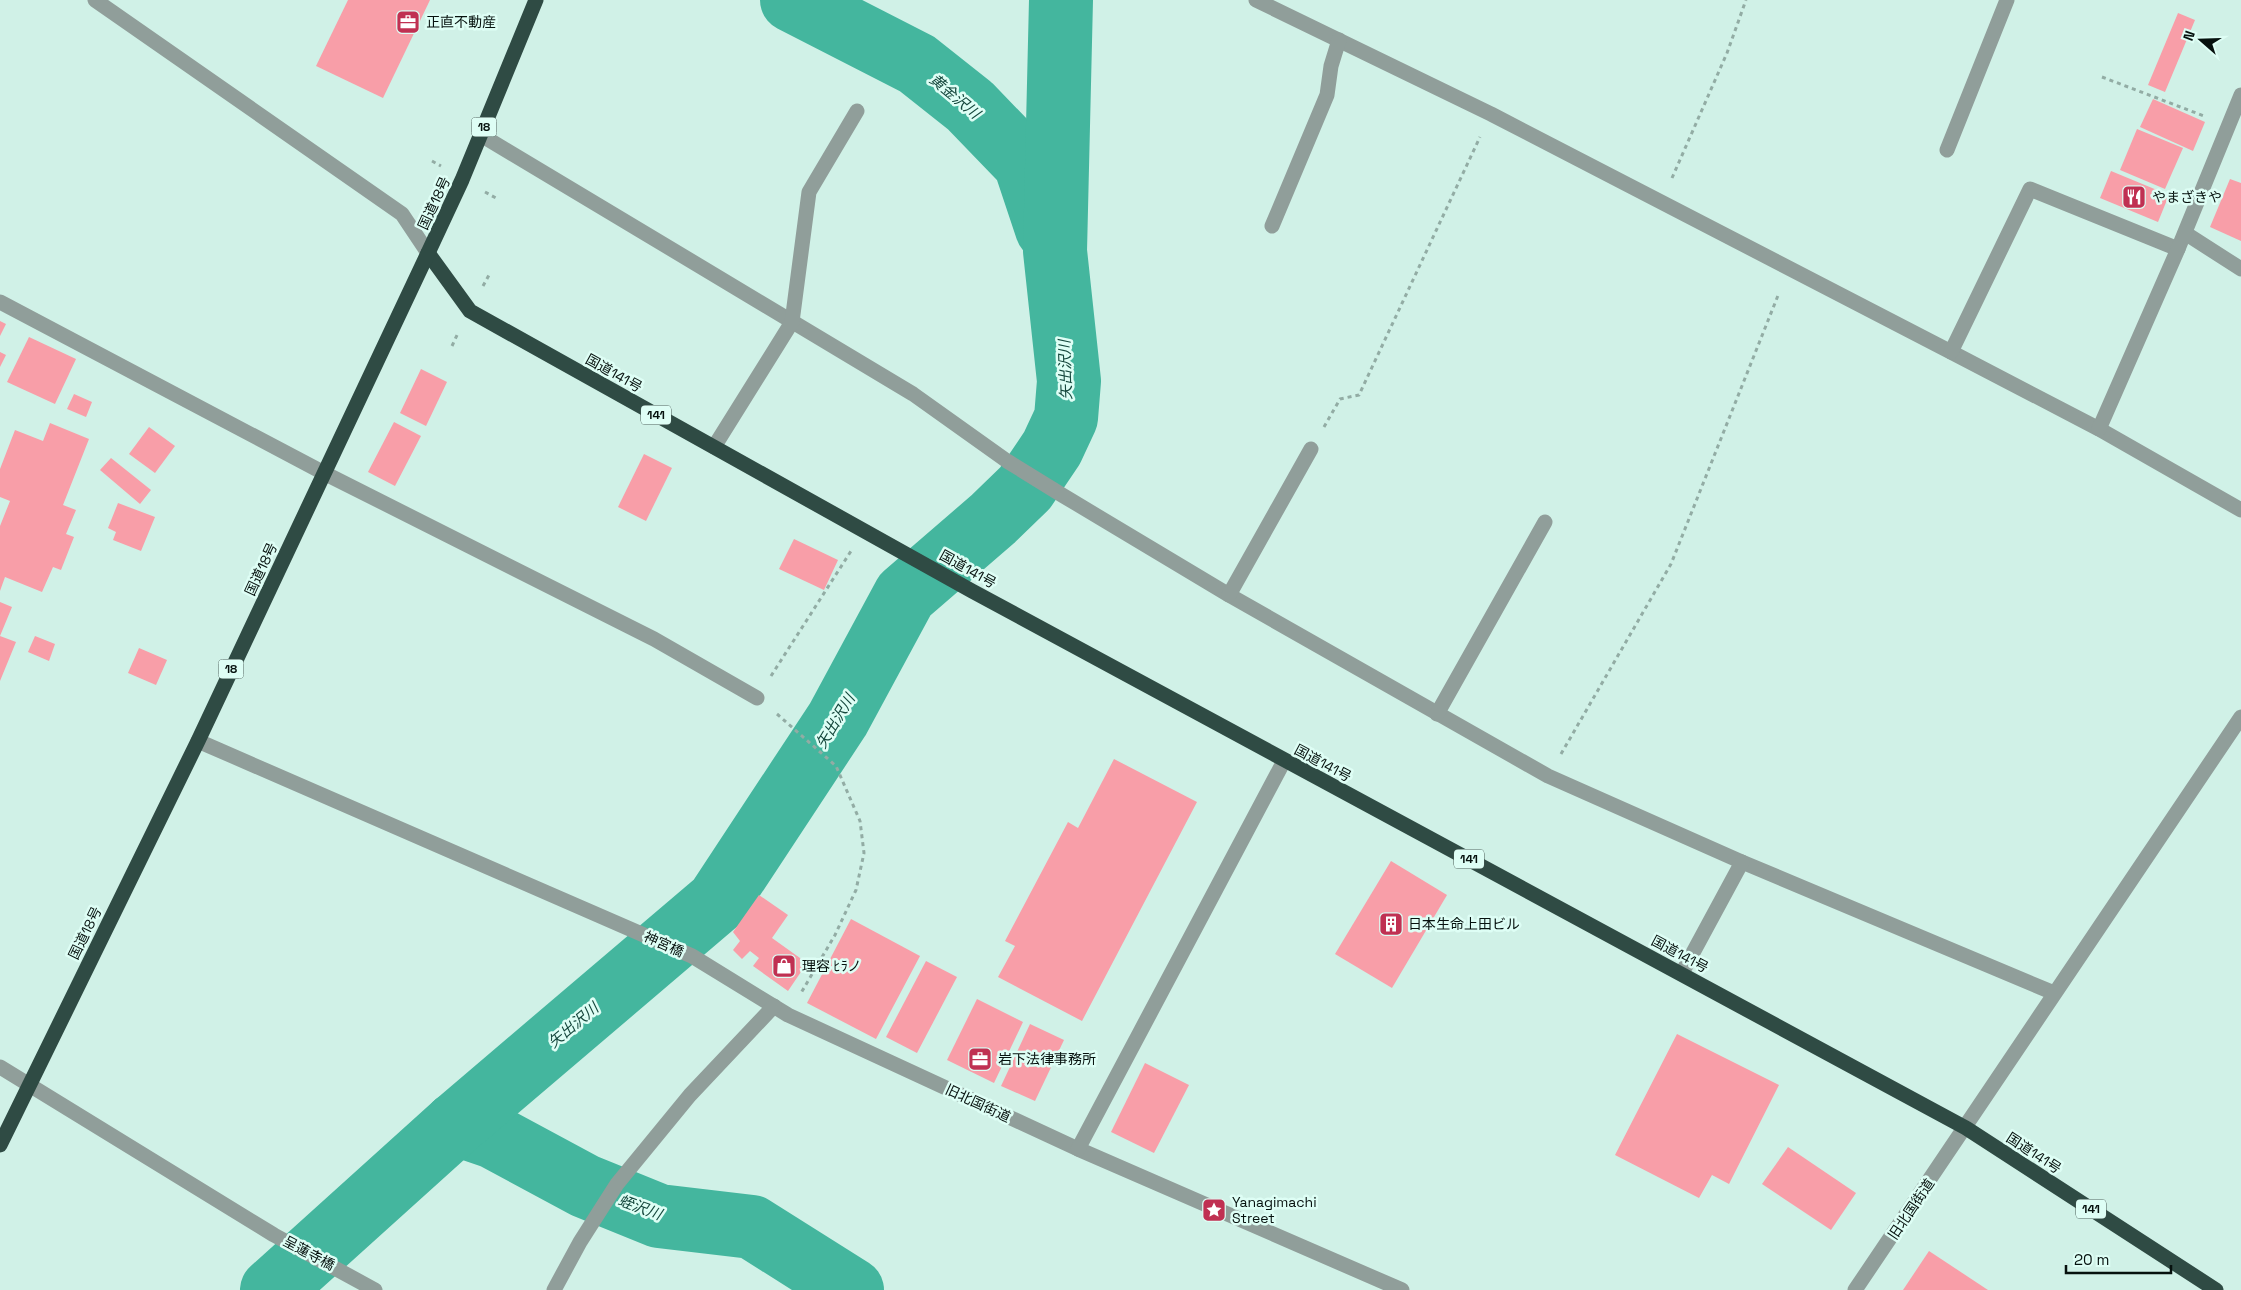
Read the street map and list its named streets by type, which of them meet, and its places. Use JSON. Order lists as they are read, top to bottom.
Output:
{
  "streets": {
    "highway": [
      "18",
      "国道18号",
      "国道141号",
      "141"
    ],
    "street": ["神宮橋", "旧北国街道", "呈蓮寺橋"]
  },
  "crossings": [
    ["国道18号", "国道141号"],
    ["国道18号", "神宮橋"],
    ["国道18号", "呈蓮寺橋"],
    ["国道141号", "旧北国街道"],
    ["神宮橋", "旧北国街道"]
  ],
  "water": ["黄金沢川", "矢出沢川", "蛭沢川"],
  "places": {
    "office": ["正直不動産", "岩下法律事務所"],
    "restaurant": ["やまざきや"],
    "building": ["日本生命上田ビル"],
    "shop": ["理容 ﾋﾗノ"],
    "place": ["Yanagimachi Street"]
  },
  "scale_bar": "20 m",
  "north": "left"
}
